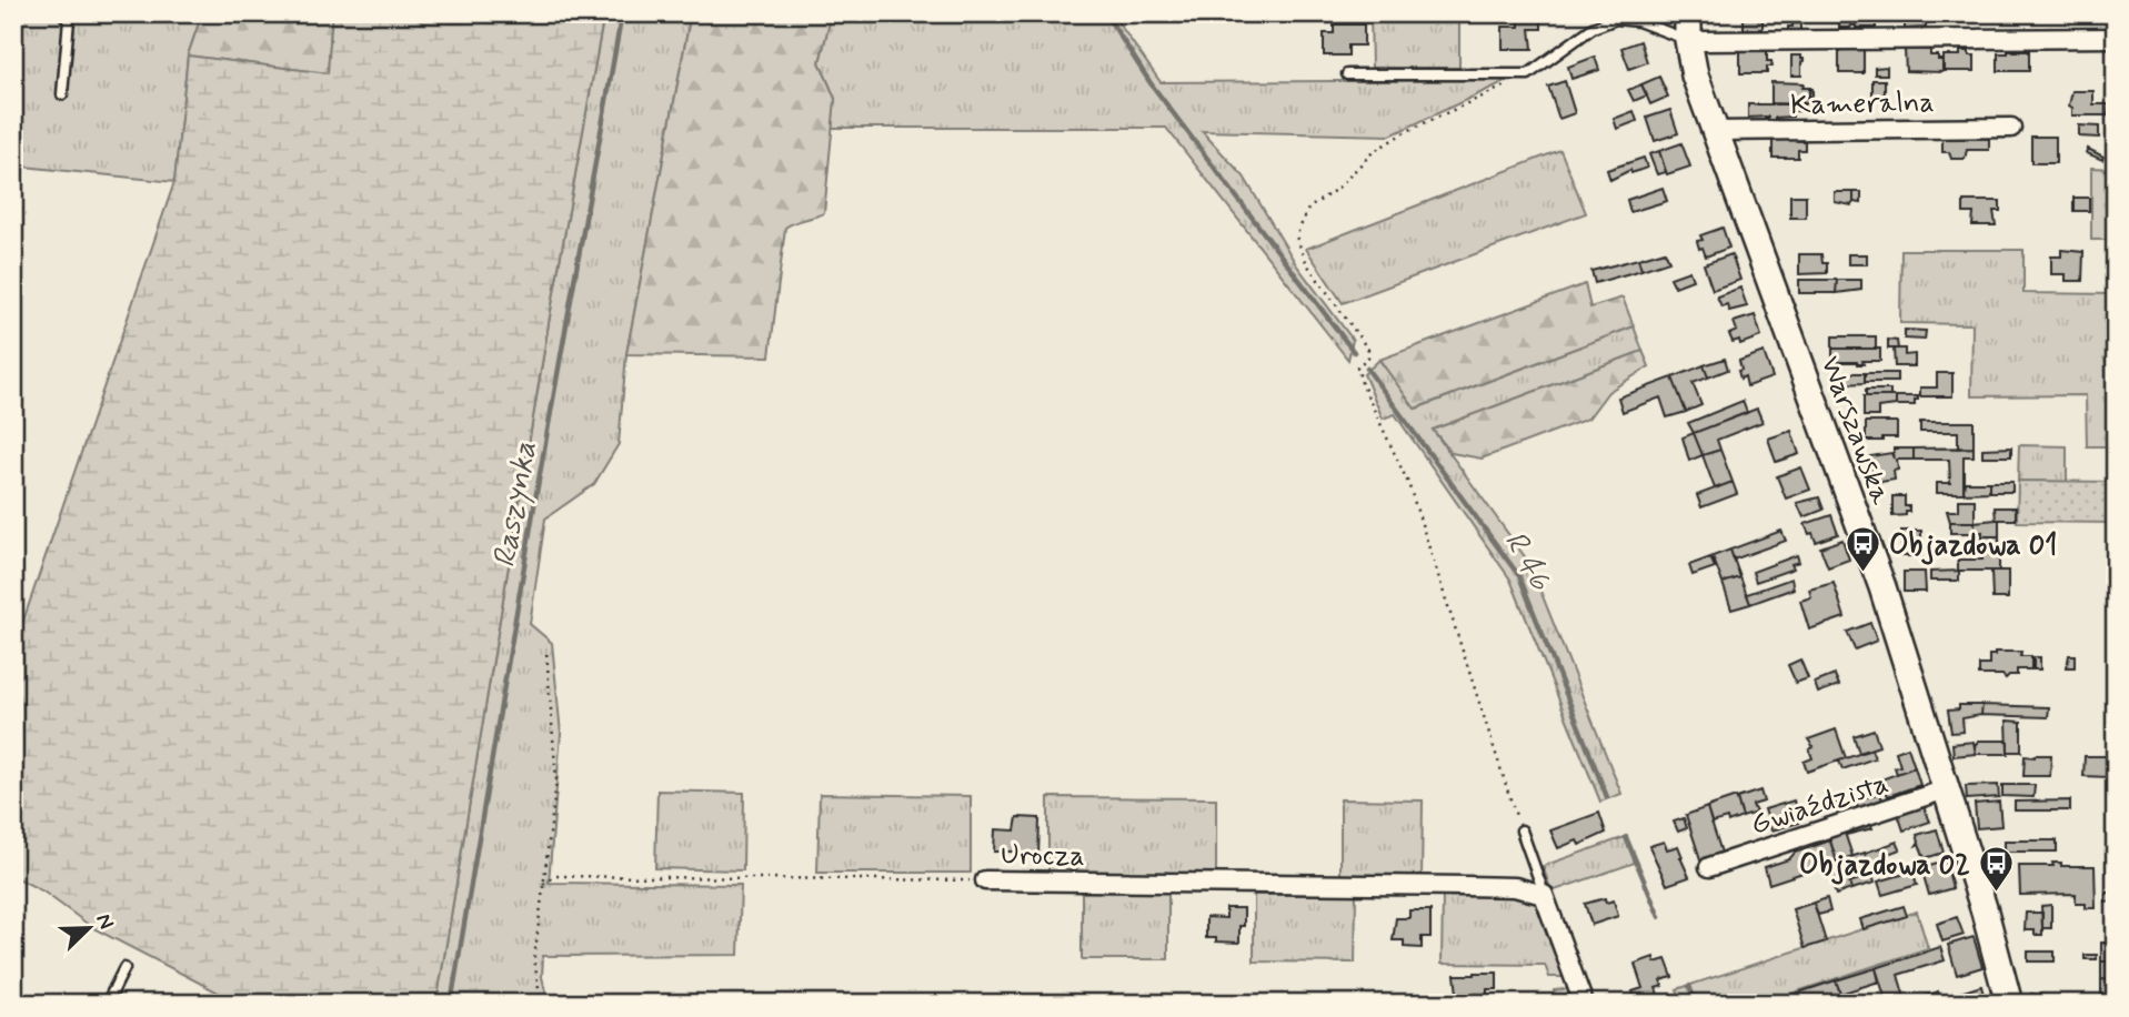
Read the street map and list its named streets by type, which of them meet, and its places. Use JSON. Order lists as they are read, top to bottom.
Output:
{
  "streets": {
    "street": [
      "Kameralna",
      "Warszawska",
      "Gwiaździsta",
      "Urocza"
    ]
  },
  "crossings": [
    ["Kameralna", "Warszawska"],
    ["Warszawska", "Gwiaździsta"]
  ],
  "water": ["Raszynka", "R 46"],
  "places": {
    "bus stop": ["Objazdowa 01", "Objazdowa 02"]
  },
  "north": "top right"
}
